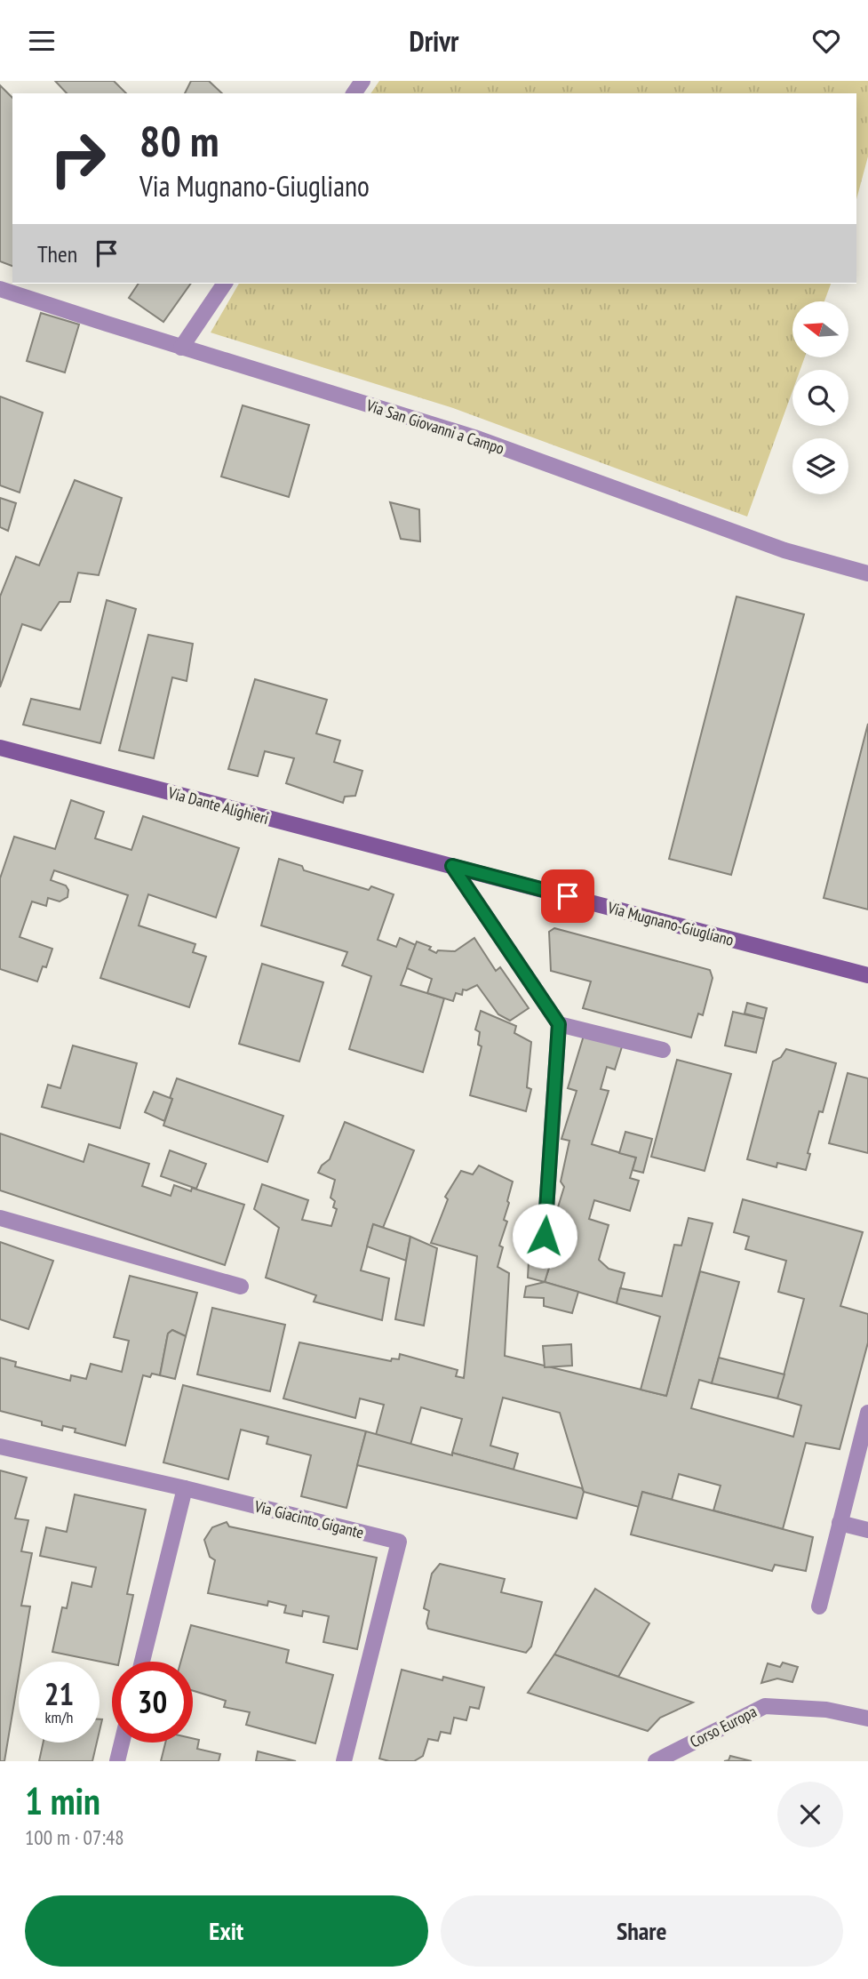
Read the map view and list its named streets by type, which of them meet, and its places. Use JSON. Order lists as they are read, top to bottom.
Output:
{
  "streets": {
    "main road": ["Via Dante Alighieri", "Via Mugnano-Giugliano"],
    "street": ["Via San Giovanni a Campo", "Via Giacinto Gigante", "Corso Europa"]
  },
  "crossings": [
    ["Via Dante Alighieri", "Via Mugnano-Giugliano"]
  ],
  "north": "left",
  "page": {
    "header": "Drivr",
    "turn": ["80 m", "Via Mugnano-Giugliano"],
    "then": "Then",
    "speed": "21 km/h",
    "limit": "30",
    "heading": ["1 min", "100 m · 07:48"],
    "buttons": ["Exit", "Share"]
  }
}
